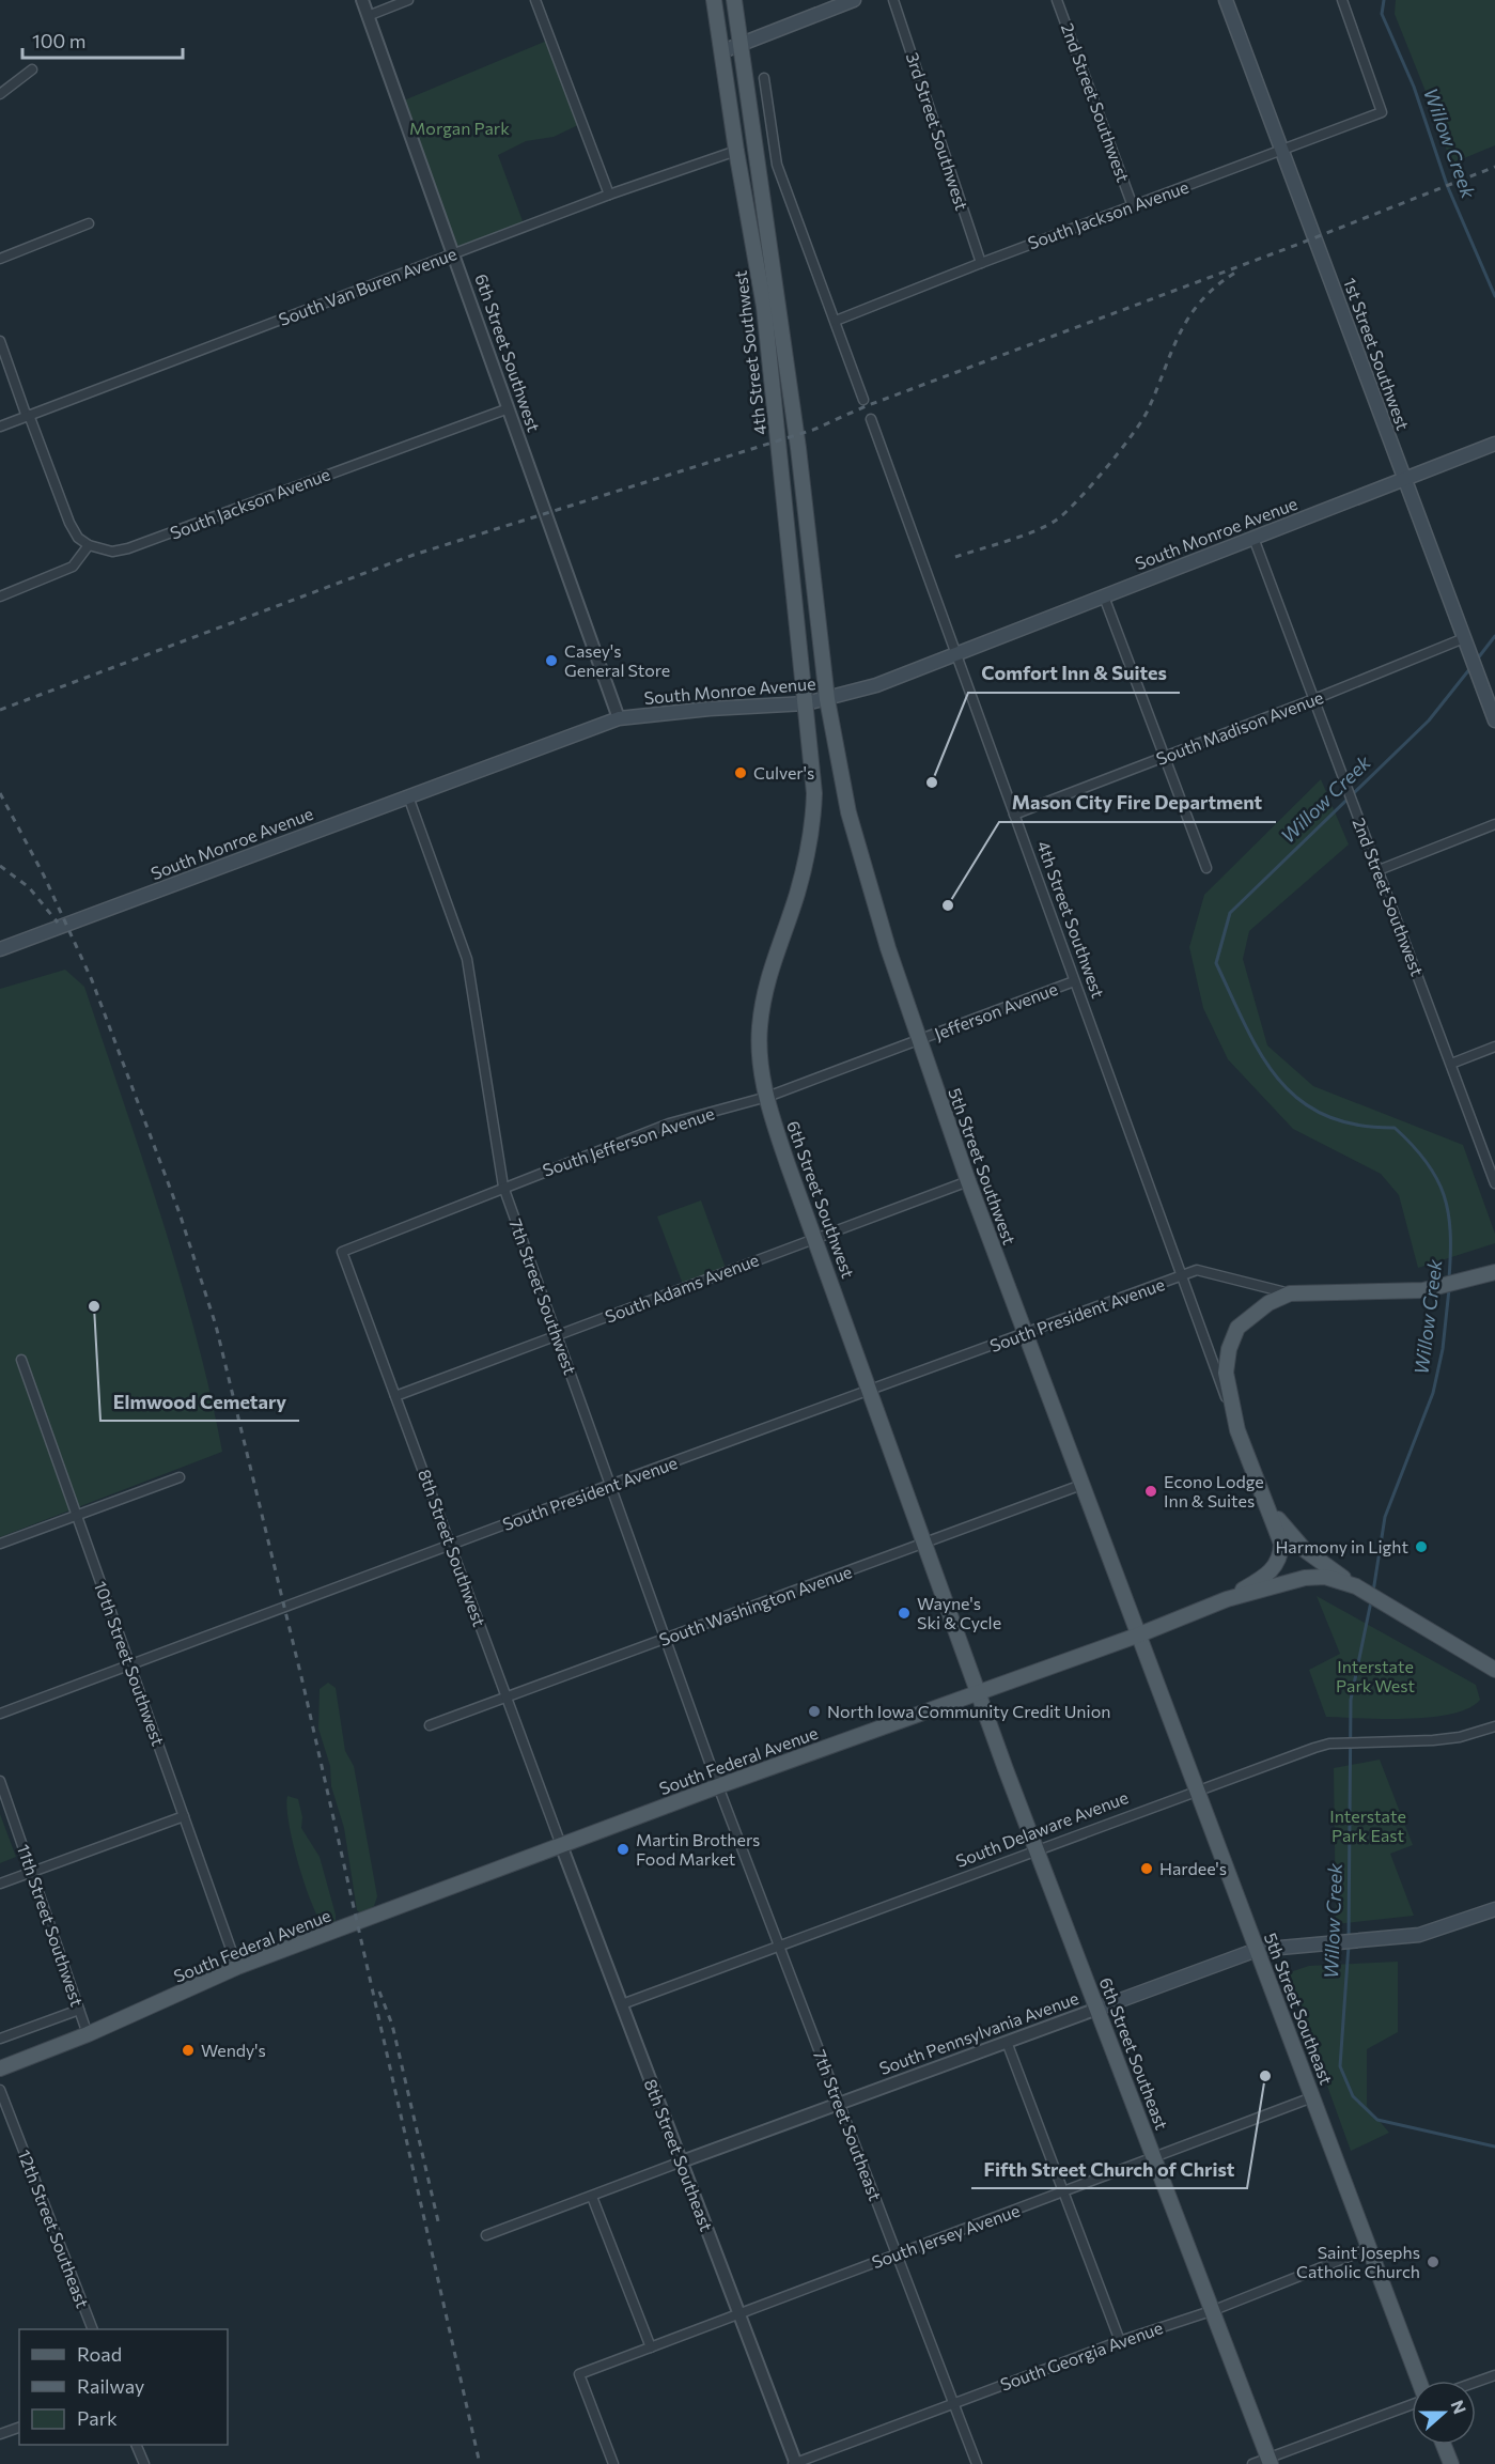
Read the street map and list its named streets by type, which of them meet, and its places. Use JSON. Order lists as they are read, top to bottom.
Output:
{
  "streets": {
    "main road": [
      "6th Street Southwest",
      "4th Street Southwest",
      "1st Street Southwest",
      "South Monroe Avenue",
      "5th Street Southwest",
      "South Federal Avenue",
      "5th Street Southeast",
      "South Pennsylvania Avenue",
      "6th Street Southeast"
    ],
    "street": [
      "2nd Street Southwest",
      "3rd Street Southwest",
      "South Jackson Avenue",
      "South Van Buren Avenue",
      "South Madison Avenue",
      "Jefferson Avenue",
      "South Jefferson Avenue",
      "South Adams Avenue",
      "7th Street Southwest",
      "South President Avenue",
      "8th Street Southwest",
      "South Washington Avenue",
      "10th Street Southwest",
      "South Delaware Avenue",
      "11th Street Southwest",
      "7th Street Southeast",
      "8th Street Southeast",
      "12th Street Southeast",
      "South Jersey Avenue",
      "South Georgia Avenue"
    ]
  },
  "crossings": [
    ["2nd Street Southwest", "South Jackson Avenue"],
    ["2nd Street Southwest", "South Monroe Avenue"],
    ["2nd Street Southwest", "South Madison Avenue"],
    ["3rd Street Southwest", "South Jackson Avenue"],
    ["South Jackson Avenue", "6th Street Southwest"],
    ["South Jackson Avenue", "1st Street Southwest"],
    ["South Van Buren Avenue", "6th Street Southwest"],
    ["South Van Buren Avenue", "4th Street Southwest"],
    ["6th Street Southwest", "4th Street Southwest"],
    ["6th Street Southwest", "South Monroe Avenue"],
    ["6th Street Southwest", "South Jefferson Avenue"],
    ["6th Street Southwest", "South Adams Avenue"],
    ["6th Street Southwest", "South President Avenue"],
    ["6th Street Southwest", "South Washington Avenue"],
    ["6th Street Southwest", "South Federal Avenue"],
    ["6th Street Southwest", "6th Street Southeast"],
    ["4th Street Southwest", "South Monroe Avenue"],
    ["4th Street Southwest", "South Madison Avenue"],
    ["4th Street Southwest", "Jefferson Avenue"],
    ["4th Street Southwest", "5th Street Southwest"],
    ["4th Street Southwest", "South President Avenue"],
    ["1st Street Southwest", "South Monroe Avenue"],
    ["1st Street Southwest", "South Madison Avenue"],
    ["South Monroe Avenue", "5th Street Southwest"],
    ["South Monroe Avenue", "7th Street Southwest"],
    ["Jefferson Avenue", "South Jefferson Avenue"],
    ["Jefferson Avenue", "5th Street Southwest"],
    ["South Jefferson Avenue", "5th Street Southwest"],
    ["South Jefferson Avenue", "7th Street Southwest"],
    ["South Jefferson Avenue", "8th Street Southwest"],
    ["5th Street Southwest", "South Adams Avenue"],
    ["5th Street Southwest", "South President Avenue"],
    ["5th Street Southwest", "South Washington Avenue"],
    ["5th Street Southwest", "South Federal Avenue"],
    ["5th Street Southwest", "5th Street Southeast"],
    ["South Adams Avenue", "7th Street Southwest"],
    ["South Adams Avenue", "8th Street Southwest"],
    ["7th Street Southwest", "South President Avenue"],
    ["7th Street Southwest", "South Washington Avenue"],
    ["7th Street Southwest", "South Federal Avenue"],
    ["7th Street Southwest", "7th Street Southeast"],
    ["South President Avenue", "8th Street Southwest"],
    ["South President Avenue", "10th Street Southwest"],
    ["8th Street Southwest", "South Washington Avenue"],
    ["8th Street Southwest", "South Federal Avenue"],
    ["8th Street Southwest", "8th Street Southeast"],
    ["10th Street Southwest", "South Federal Avenue"],
    ["South Federal Avenue", "11th Street Southwest"],
    ["South Federal Avenue", "5th Street Southeast"],
    ["South Federal Avenue", "6th Street Southeast"],
    ["South Federal Avenue", "7th Street Southeast"],
    ["South Federal Avenue", "8th Street Southeast"],
    ["South Delaware Avenue", "5th Street Southeast"],
    ["South Delaware Avenue", "6th Street Southeast"],
    ["South Delaware Avenue", "7th Street Southeast"],
    ["South Delaware Avenue", "8th Street Southeast"],
    ["5th Street Southeast", "South Pennsylvania Avenue"],
    ["5th Street Southeast", "South Jersey Avenue"],
    ["5th Street Southeast", "South Georgia Avenue"],
    ["South Pennsylvania Avenue", "6th Street Southeast"],
    ["South Pennsylvania Avenue", "7th Street Southeast"],
    ["South Pennsylvania Avenue", "8th Street Southeast"],
    ["6th Street Southeast", "South Jersey Avenue"],
    ["6th Street Southeast", "South Georgia Avenue"],
    ["7th Street Southeast", "South Jersey Avenue"],
    ["7th Street Southeast", "South Georgia Avenue"],
    ["8th Street Southeast", "South Jersey Avenue"],
    ["8th Street Southeast", "South Georgia Avenue"]
  ],
  "water": ["Willow Creek"],
  "parks": ["Morgan Park", "Interstate Park West", "Interstate Park East"],
  "places": [
    "Casey's General Store",
    "Culver's",
    "Comfort Inn & Suites",
    "Mason City Fire Department",
    "Elmwood Cemetary",
    "Econo Lodge Inn & Suites",
    "Harmony in Light",
    "Wayne's Ski & Cycle",
    "North Iowa Community Credit Union",
    "Martin Brothers Food Market",
    "Hardee's",
    "Wendy's",
    "Fifth Street Church of Christ",
    "Saint Josephs Catholic Church"
  ],
  "legend": ["Road", "Railway", "Park"],
  "scale_bar": "100 m",
  "north": "right"
}
